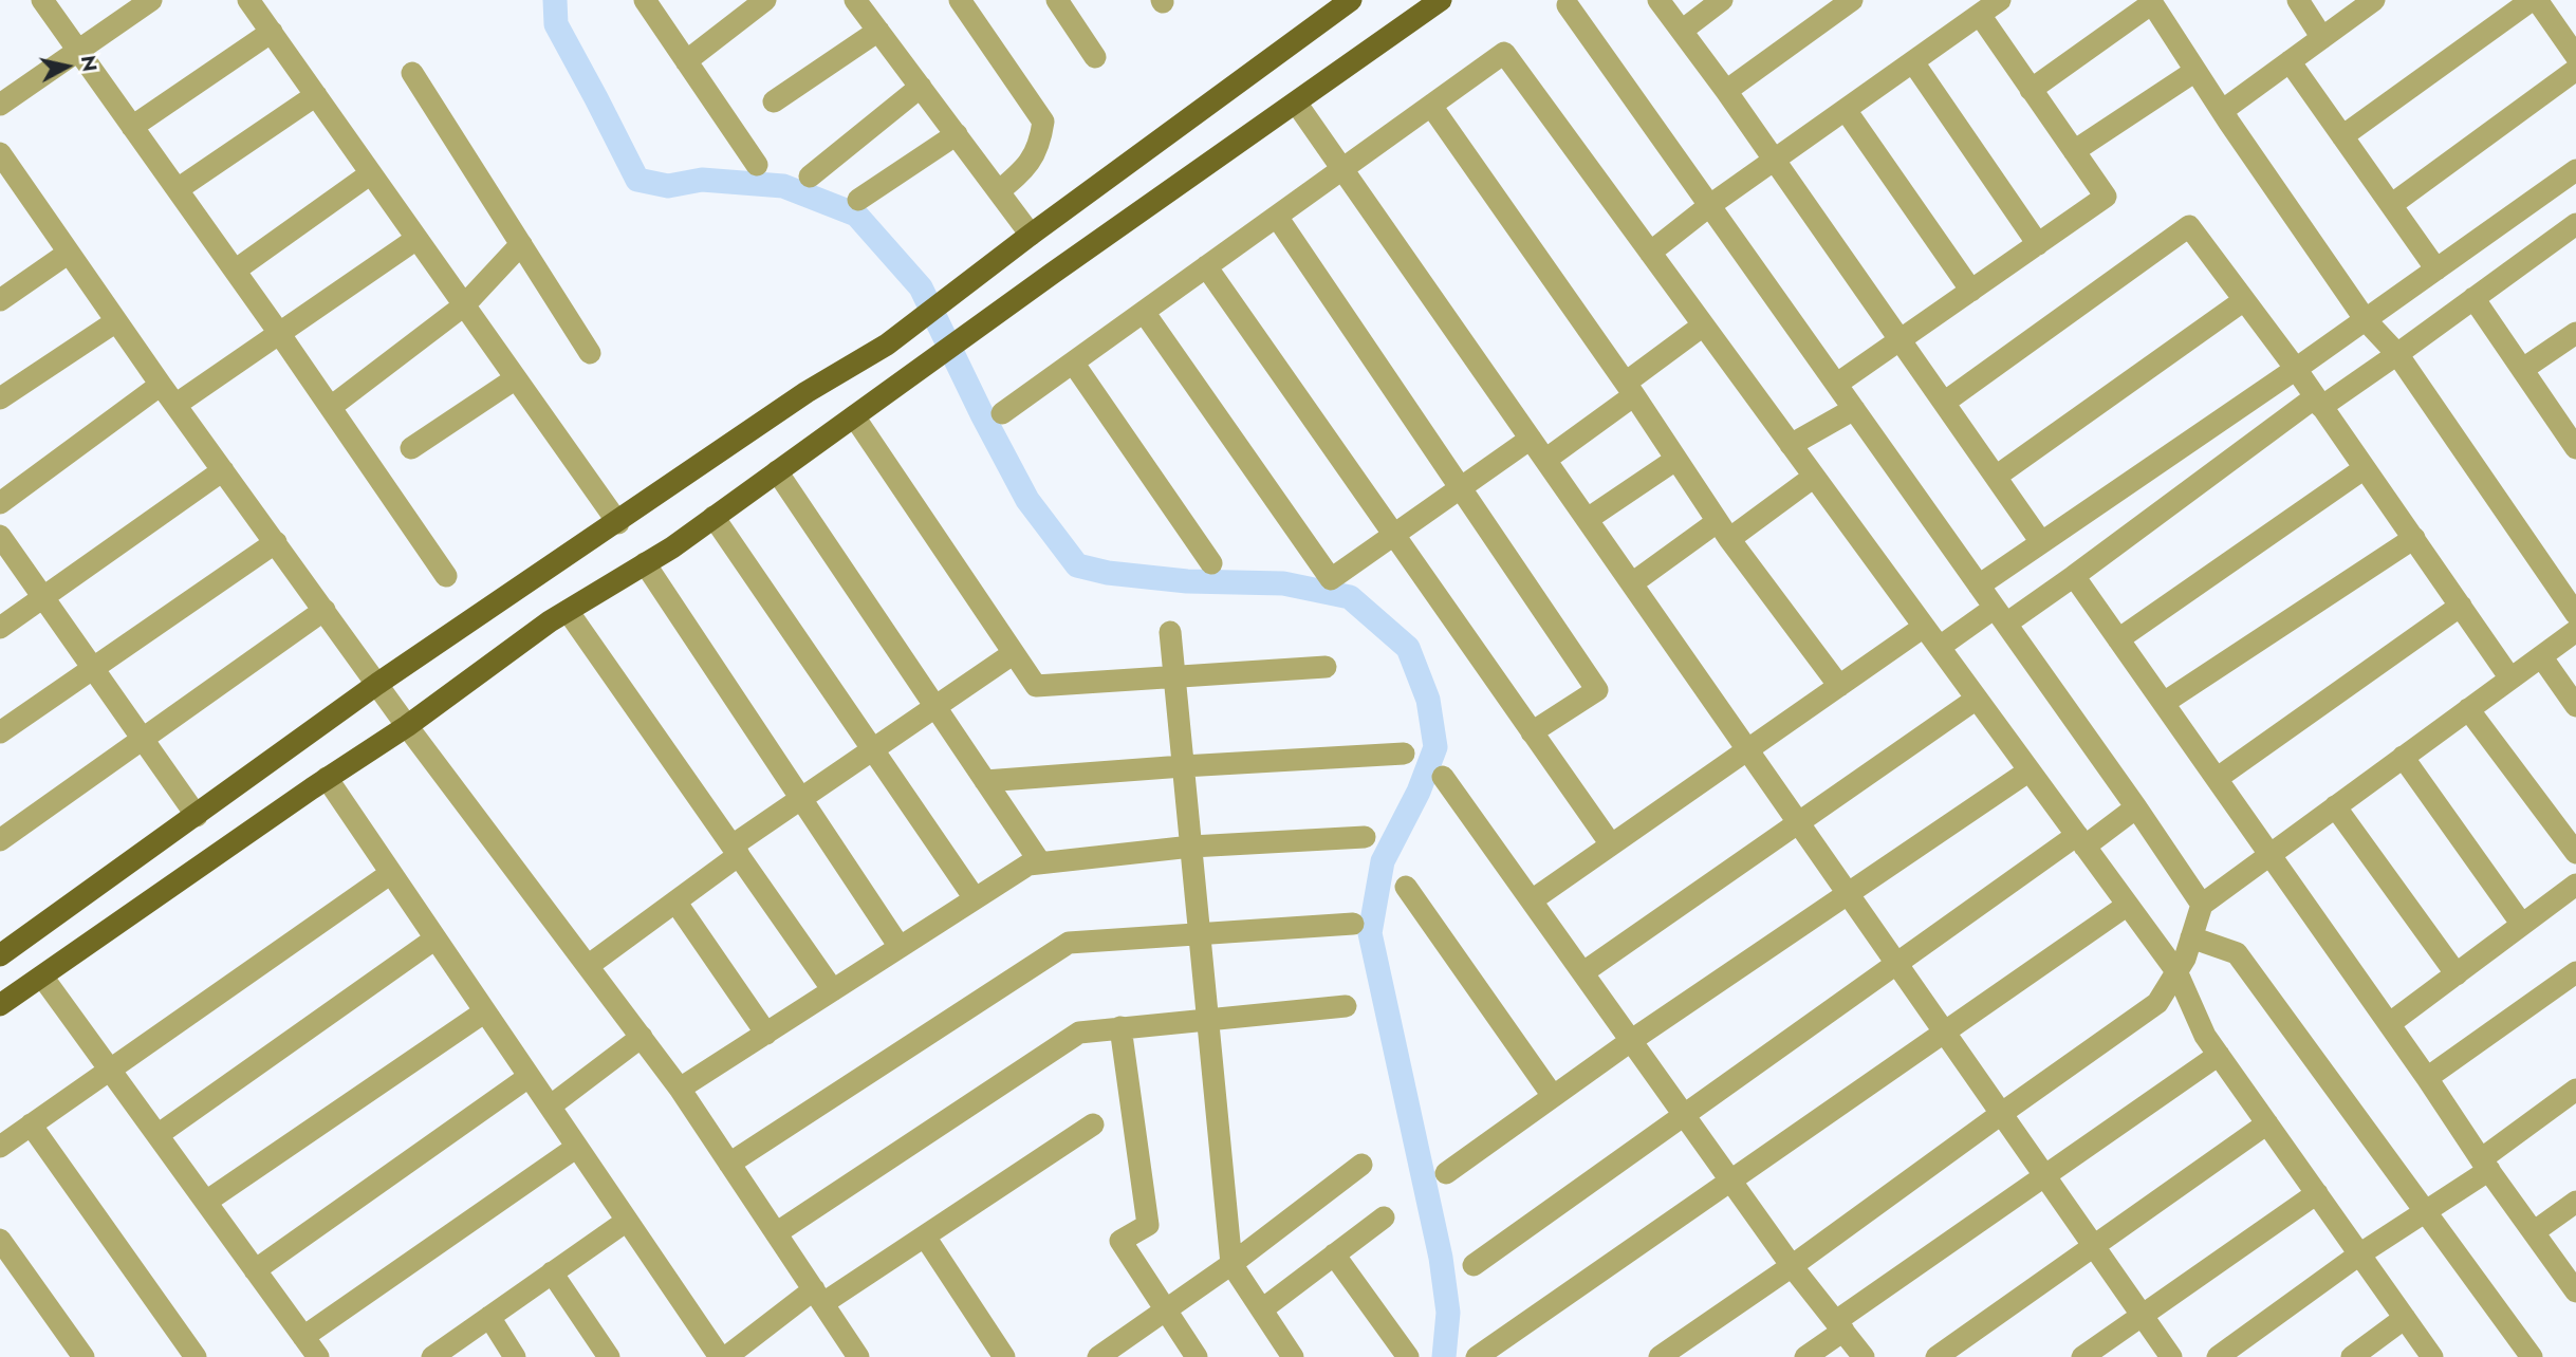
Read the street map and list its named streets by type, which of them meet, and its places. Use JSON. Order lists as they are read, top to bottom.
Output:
{
  "north": "right"
}
